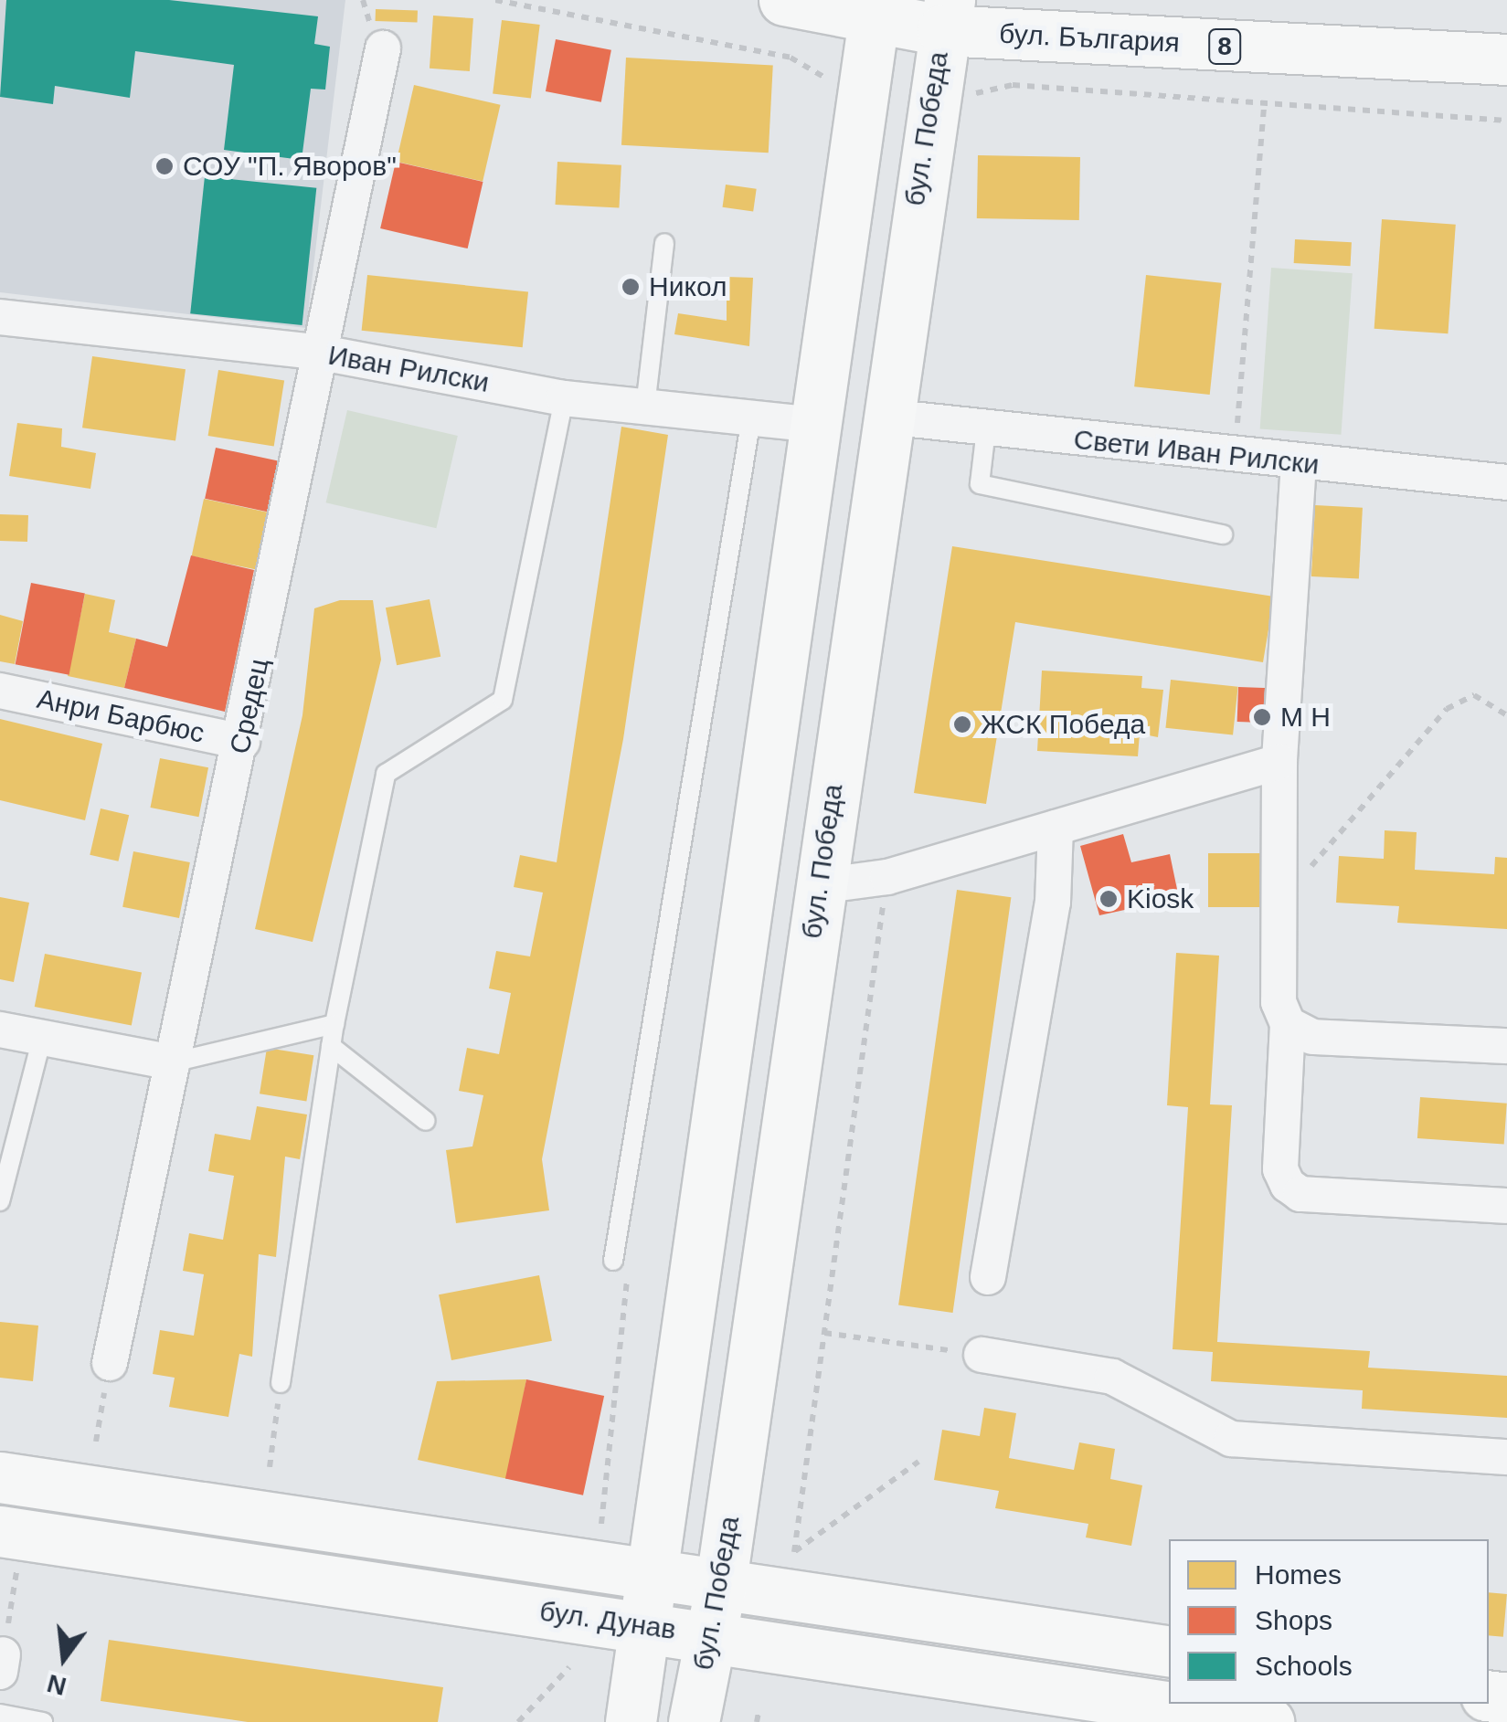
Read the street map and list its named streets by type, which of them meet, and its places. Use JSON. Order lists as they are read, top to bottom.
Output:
{
  "streets": {
    "main road": [
      "бул. България",
      "8",
      "бул. Победа",
      "бул. Дунав"
    ],
    "street": [
      "Иван Рилски",
      "Свети Иван Рилски",
      "Средец",
      "Анри Барбюс"
    ]
  },
  "crossings": [
    ["бул. България", "бул. Победа"],
    ["бул. Победа", "Свети Иван Рилски"],
    ["бул. Победа", "бул. Дунав"],
    ["Иван Рилски", "Средец"],
    ["Средец", "Анри Барбюс"]
  ],
  "places": [
    "СОУ \"П. Яворов\"",
    "Никол",
    "М Н",
    "ЖСК Победа",
    "Kiosk"
  ],
  "legend": ["Homes", "Shops", "Schools"],
  "north": "bottom"
}
